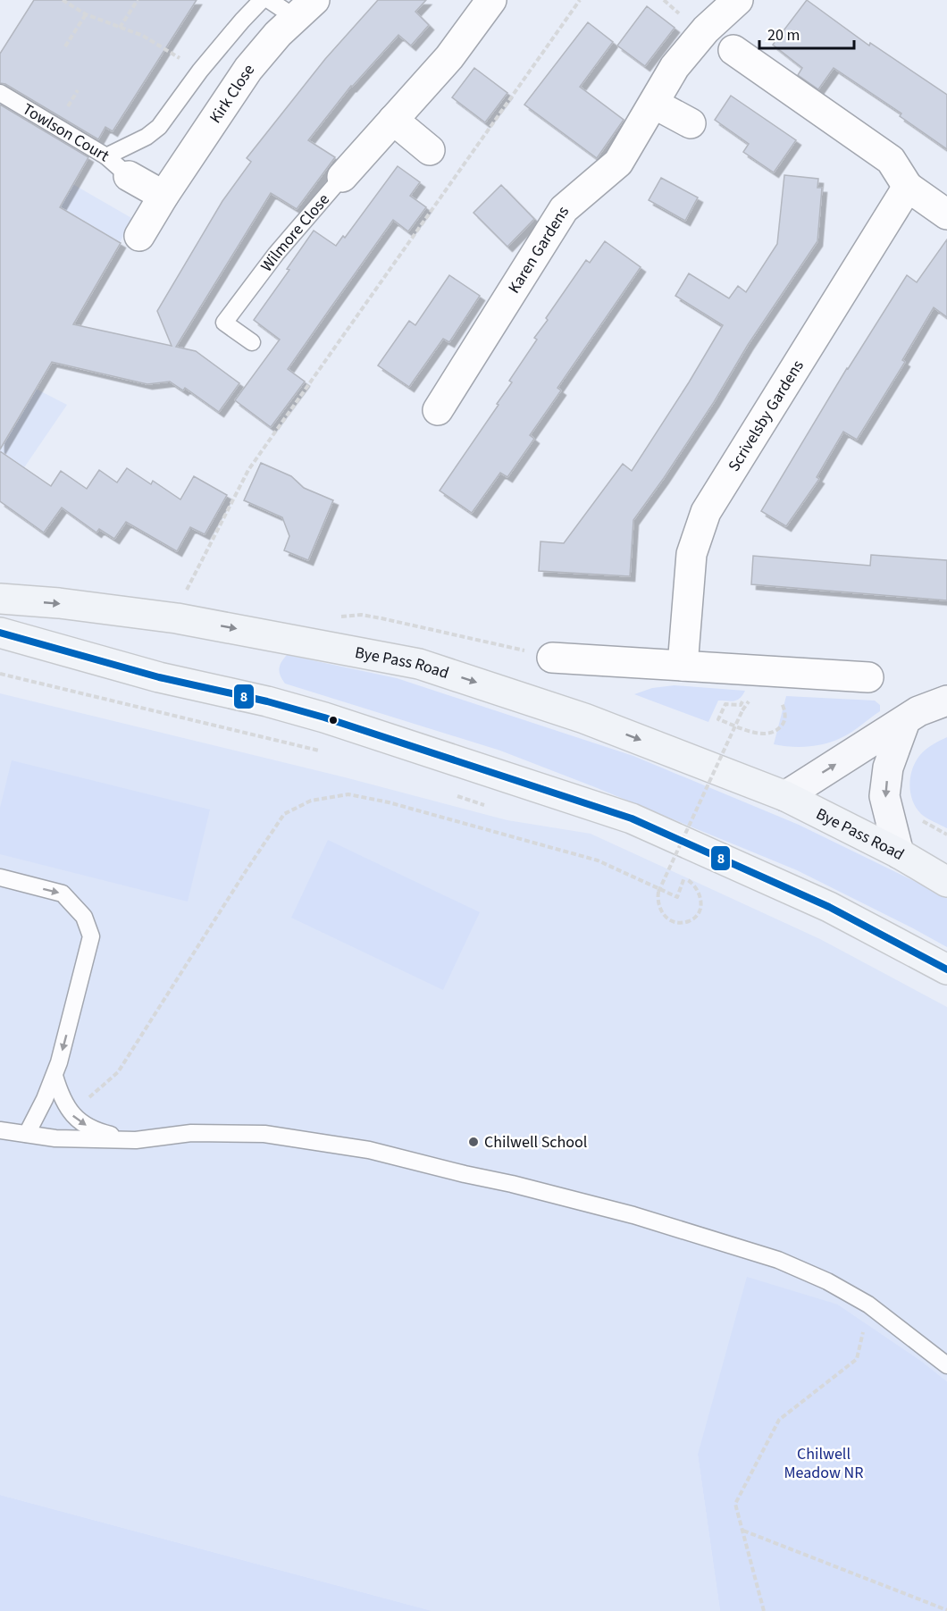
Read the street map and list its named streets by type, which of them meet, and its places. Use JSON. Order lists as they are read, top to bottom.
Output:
{
  "streets": {
    "main road": ["Bye Pass Road"],
    "street": [
      "Kirk Close",
      "Wilmore Close",
      "Karen Gardens",
      "Scrivelsby Gardens"
    ],
    "lane": ["Towlson Court"]
  },
  "parks": ["Chilwell Meadow NR"],
  "places": ["Chilwell School"],
  "lines": ["transit line 8"],
  "scale_bar": "20 m"
}
